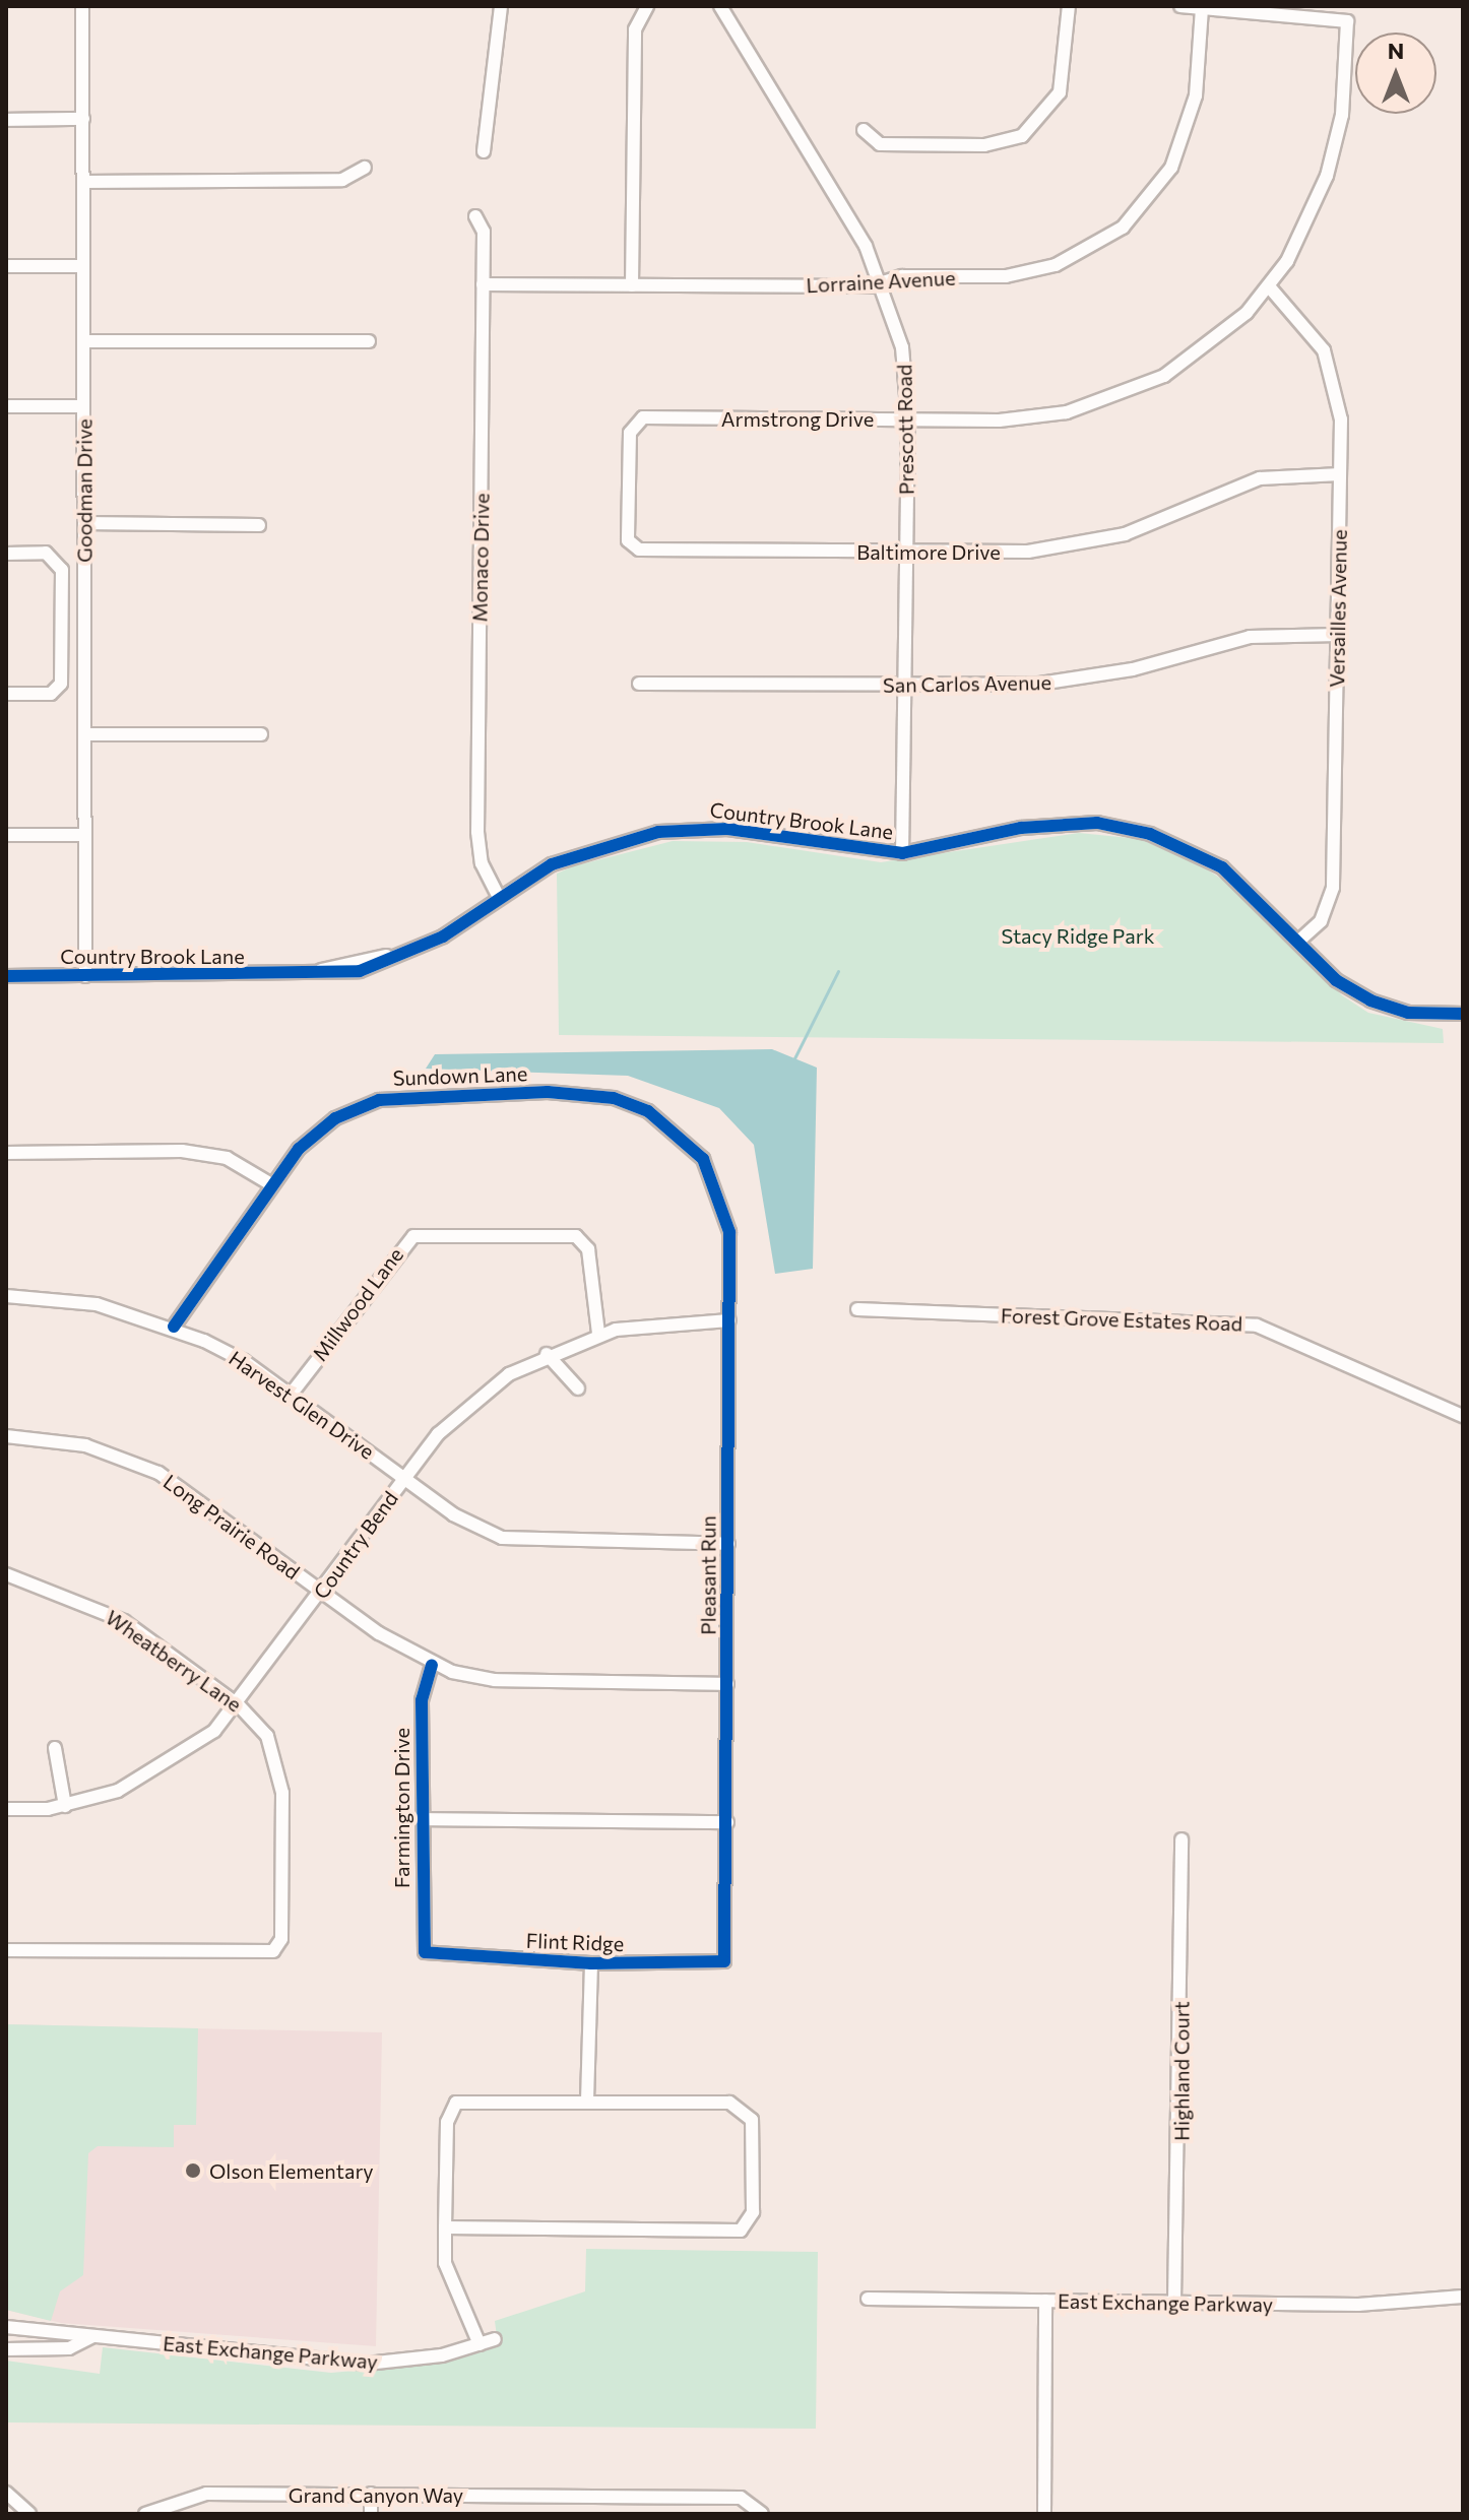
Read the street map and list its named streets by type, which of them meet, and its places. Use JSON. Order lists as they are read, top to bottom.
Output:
{
  "streets": {
    "street": [
      "Lorraine Avenue",
      "Armstrong Drive",
      "Prescott Road",
      "Goodman Drive",
      "Baltimore Drive",
      "Monaco Drive",
      "Versailles Avenue",
      "San Carlos Avenue",
      "Country Brook Lane",
      "Sundown Lane",
      "Millwood Lane",
      "Forest Grove Estates Road",
      "Harvest Glen Drive",
      "Long Prairie Road",
      "Country Bend",
      "Pleasant Run",
      "Wheatberry Lane",
      "Farmington Drive",
      "Flint Ridge",
      "Highland Court",
      "East Exchange Parkway",
      "Grand Canyon Way"
    ]
  },
  "crossings": [
    ["Lorraine Avenue", "Prescott Road"],
    ["Lorraine Avenue", "Monaco Drive"],
    ["Armstrong Drive", "Prescott Road"],
    ["Armstrong Drive", "Baltimore Drive"],
    ["Armstrong Drive", "Versailles Avenue"],
    ["Prescott Road", "Baltimore Drive"],
    ["Prescott Road", "San Carlos Avenue"],
    ["Prescott Road", "Country Brook Lane"],
    ["Goodman Drive", "Country Brook Lane"],
    ["Baltimore Drive", "Versailles Avenue"],
    ["Monaco Drive", "Country Brook Lane"],
    ["Versailles Avenue", "San Carlos Avenue"],
    ["Versailles Avenue", "Country Brook Lane"],
    ["Sundown Lane", "Harvest Glen Drive"],
    ["Sundown Lane", "Pleasant Run"],
    ["Millwood Lane", "Harvest Glen Drive"],
    ["Millwood Lane", "Country Bend"],
    ["Harvest Glen Drive", "Country Bend"],
    ["Harvest Glen Drive", "Pleasant Run"],
    ["Long Prairie Road", "Country Bend"],
    ["Long Prairie Road", "Pleasant Run"],
    ["Long Prairie Road", "Farmington Drive"],
    ["Country Bend", "Pleasant Run"],
    ["Country Bend", "Wheatberry Lane"],
    ["Pleasant Run", "Flint Ridge"],
    ["Farmington Drive", "Flint Ridge"],
    ["Highland Court", "East Exchange Parkway"]
  ],
  "parks": ["Stacy Ridge Park"],
  "places": ["Olson Elementary"],
  "north": "top"
}
